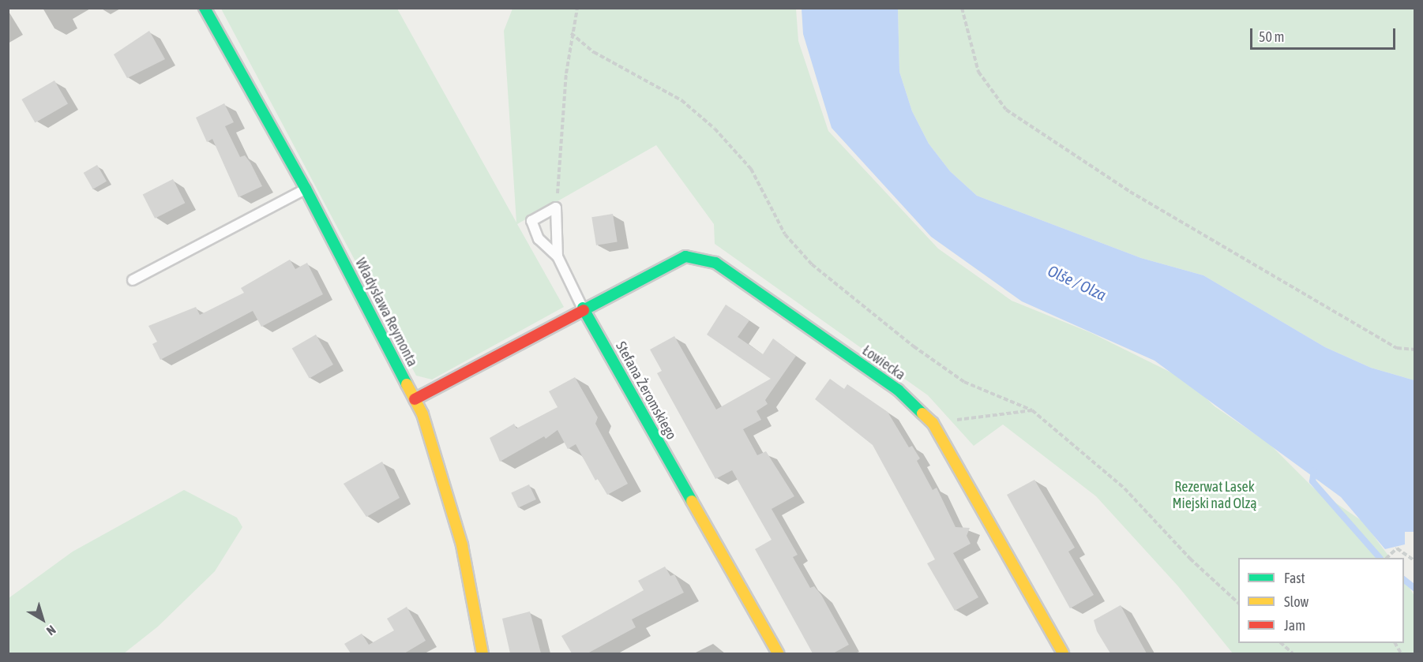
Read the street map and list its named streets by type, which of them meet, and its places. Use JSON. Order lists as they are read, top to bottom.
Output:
{
  "streets": {
    "street": ["Władysława Reymonta", "Łowiecka", "Stefana Żeromskiego"]
  },
  "crossings": [
    ["Łowiecka", "Stefana Żeromskiego"]
  ],
  "water": ["Olše / Olza"],
  "parks": ["Rezerwat Lasek Miejski nad Olzą"],
  "legend": ["Fast", "Slow", "Jam"],
  "scale_bar": "50 m",
  "north": "bottom right"
}
